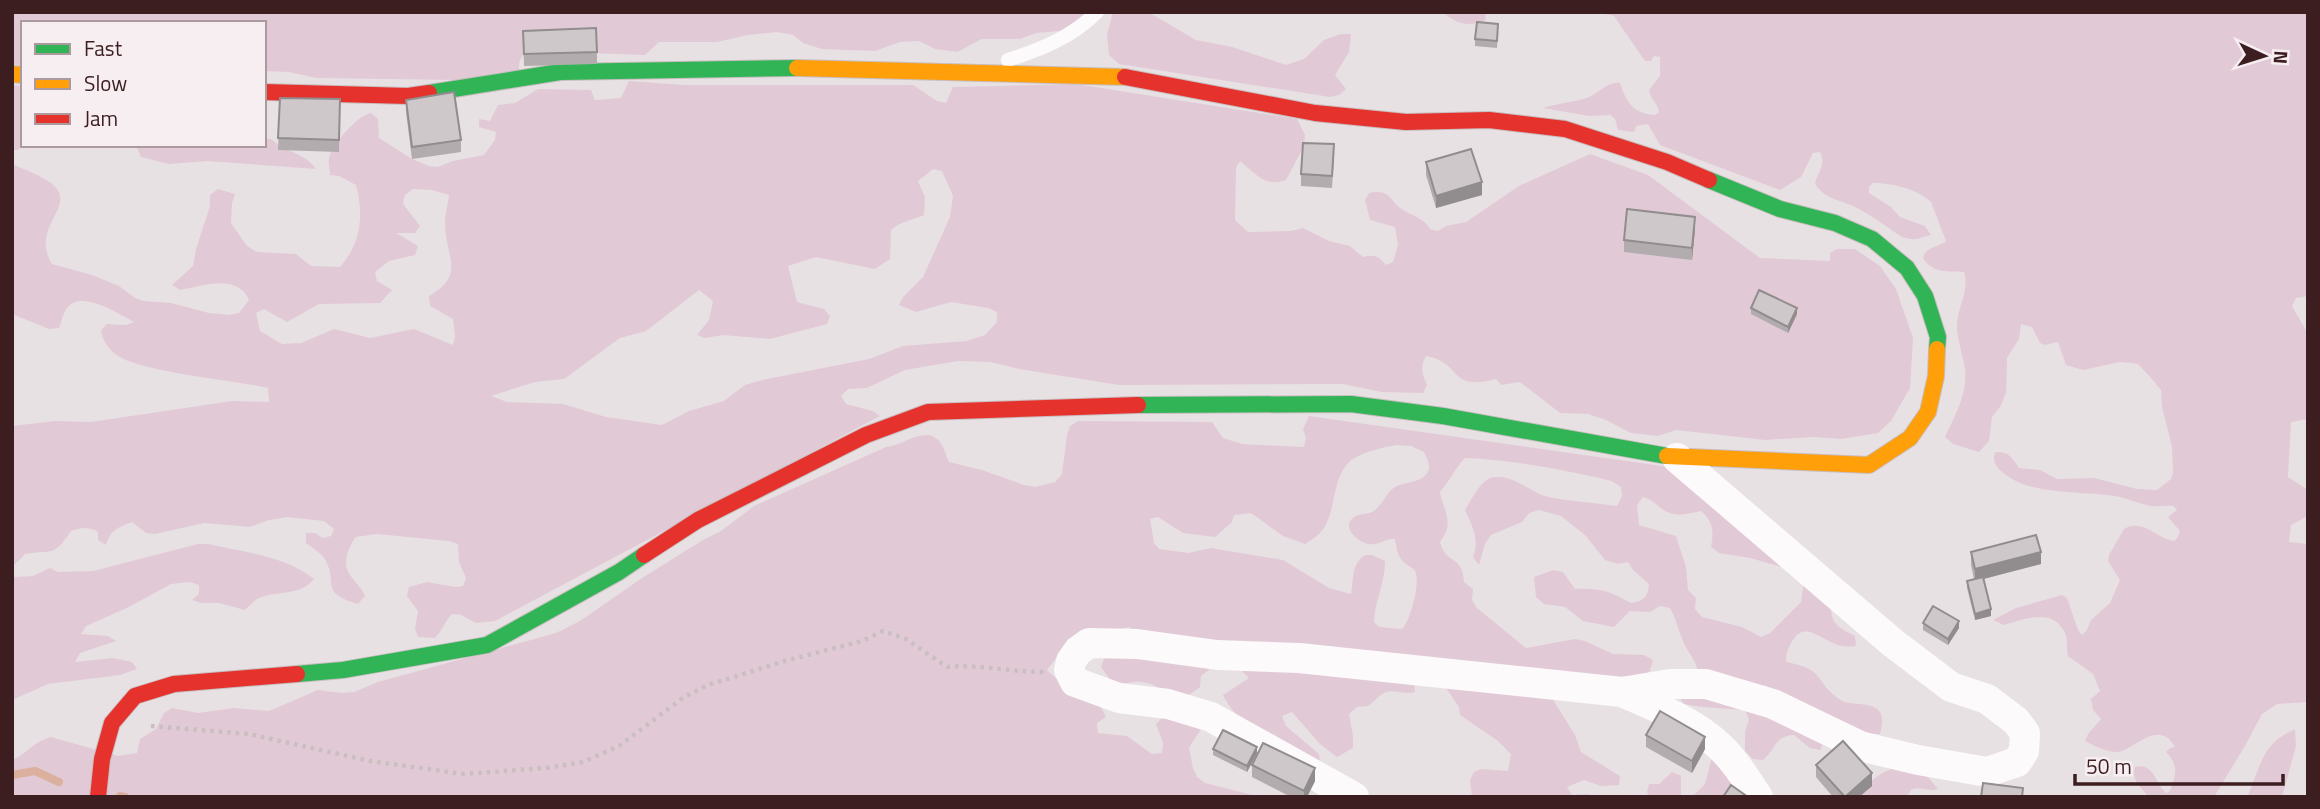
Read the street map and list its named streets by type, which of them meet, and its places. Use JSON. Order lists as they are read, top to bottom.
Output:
{
  "legend": ["Fast", "Slow", "Jam"],
  "scale_bar": "50 m",
  "north": "right"
}
